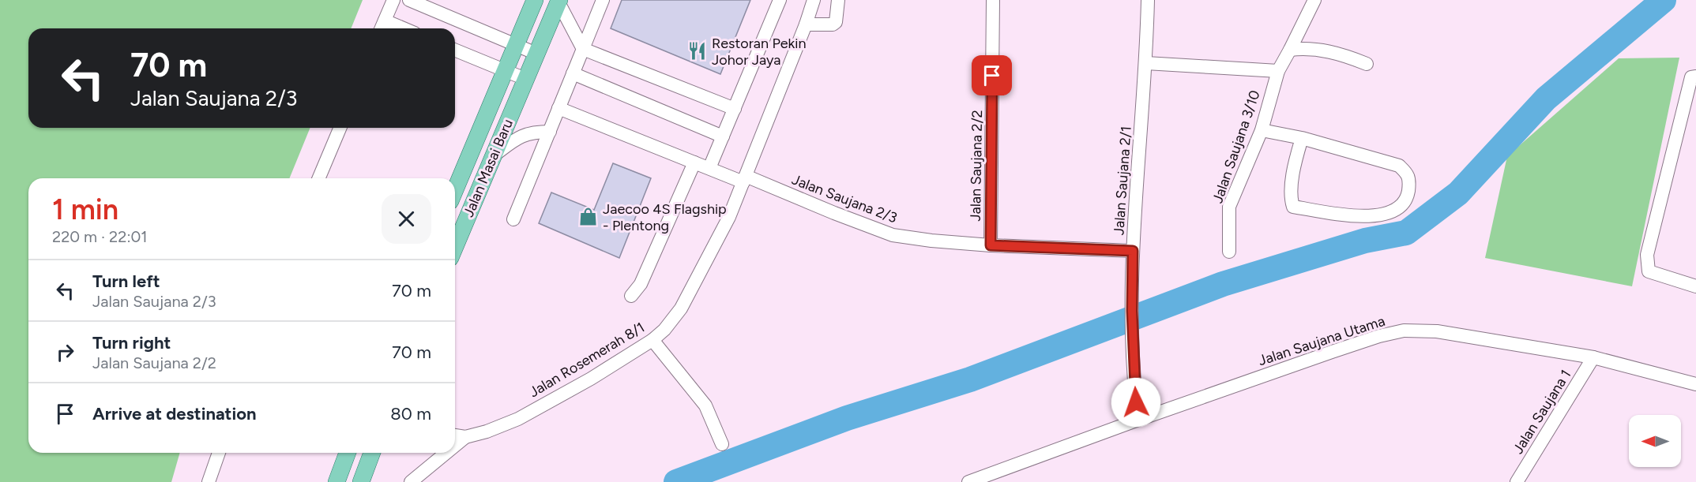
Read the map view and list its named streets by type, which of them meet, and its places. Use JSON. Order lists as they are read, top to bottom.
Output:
{
  "streets": {
    "main road": ["Jalan Masai Baru"],
    "street": [
      "Jalan Saujana 3/10",
      "Jalan Saujana 2/2",
      "Jalan Saujana 2/1",
      "Jalan Saujana 2/3",
      "Jalan Saujana Utama",
      "Jalan Rosemerah 8/1",
      "Jalan Saujana 1"
    ]
  },
  "crossings": [
    ["Jalan Saujana 3/10", "Jalan Saujana 2/1"],
    ["Jalan Saujana 2/2", "Jalan Saujana 2/3"],
    ["Jalan Saujana 2/1", "Jalan Saujana 2/3"],
    ["Jalan Saujana 2/1", "Jalan Saujana Utama"],
    ["Jalan Saujana 2/3", "Jalan Rosemerah 8/1"],
    ["Jalan Saujana Utama", "Jalan Saujana 1"]
  ],
  "places": {
    "restaurant": ["Restoran Pekin Johor Jaya"],
    "shop": ["Jaecoo 4S Flagship - Plentong"]
  },
  "north": "left",
  "page": {
    "turn": ["70 m", "Jalan Saujana 2/3"],
    "heading": ["1 min", "220 m · 22:01"],
    "list": [
      {
        "name": "Turn left",
        "note": "Jalan Saujana 2/3",
        "value": "70 m"
      },
      {
        "name": "Turn right",
        "note": "Jalan Saujana 2/2",
        "value": "70 m"
      },
      {
        "name": "Arrive at destination",
        "value": "80 m"
      }
    ]
  }
}
